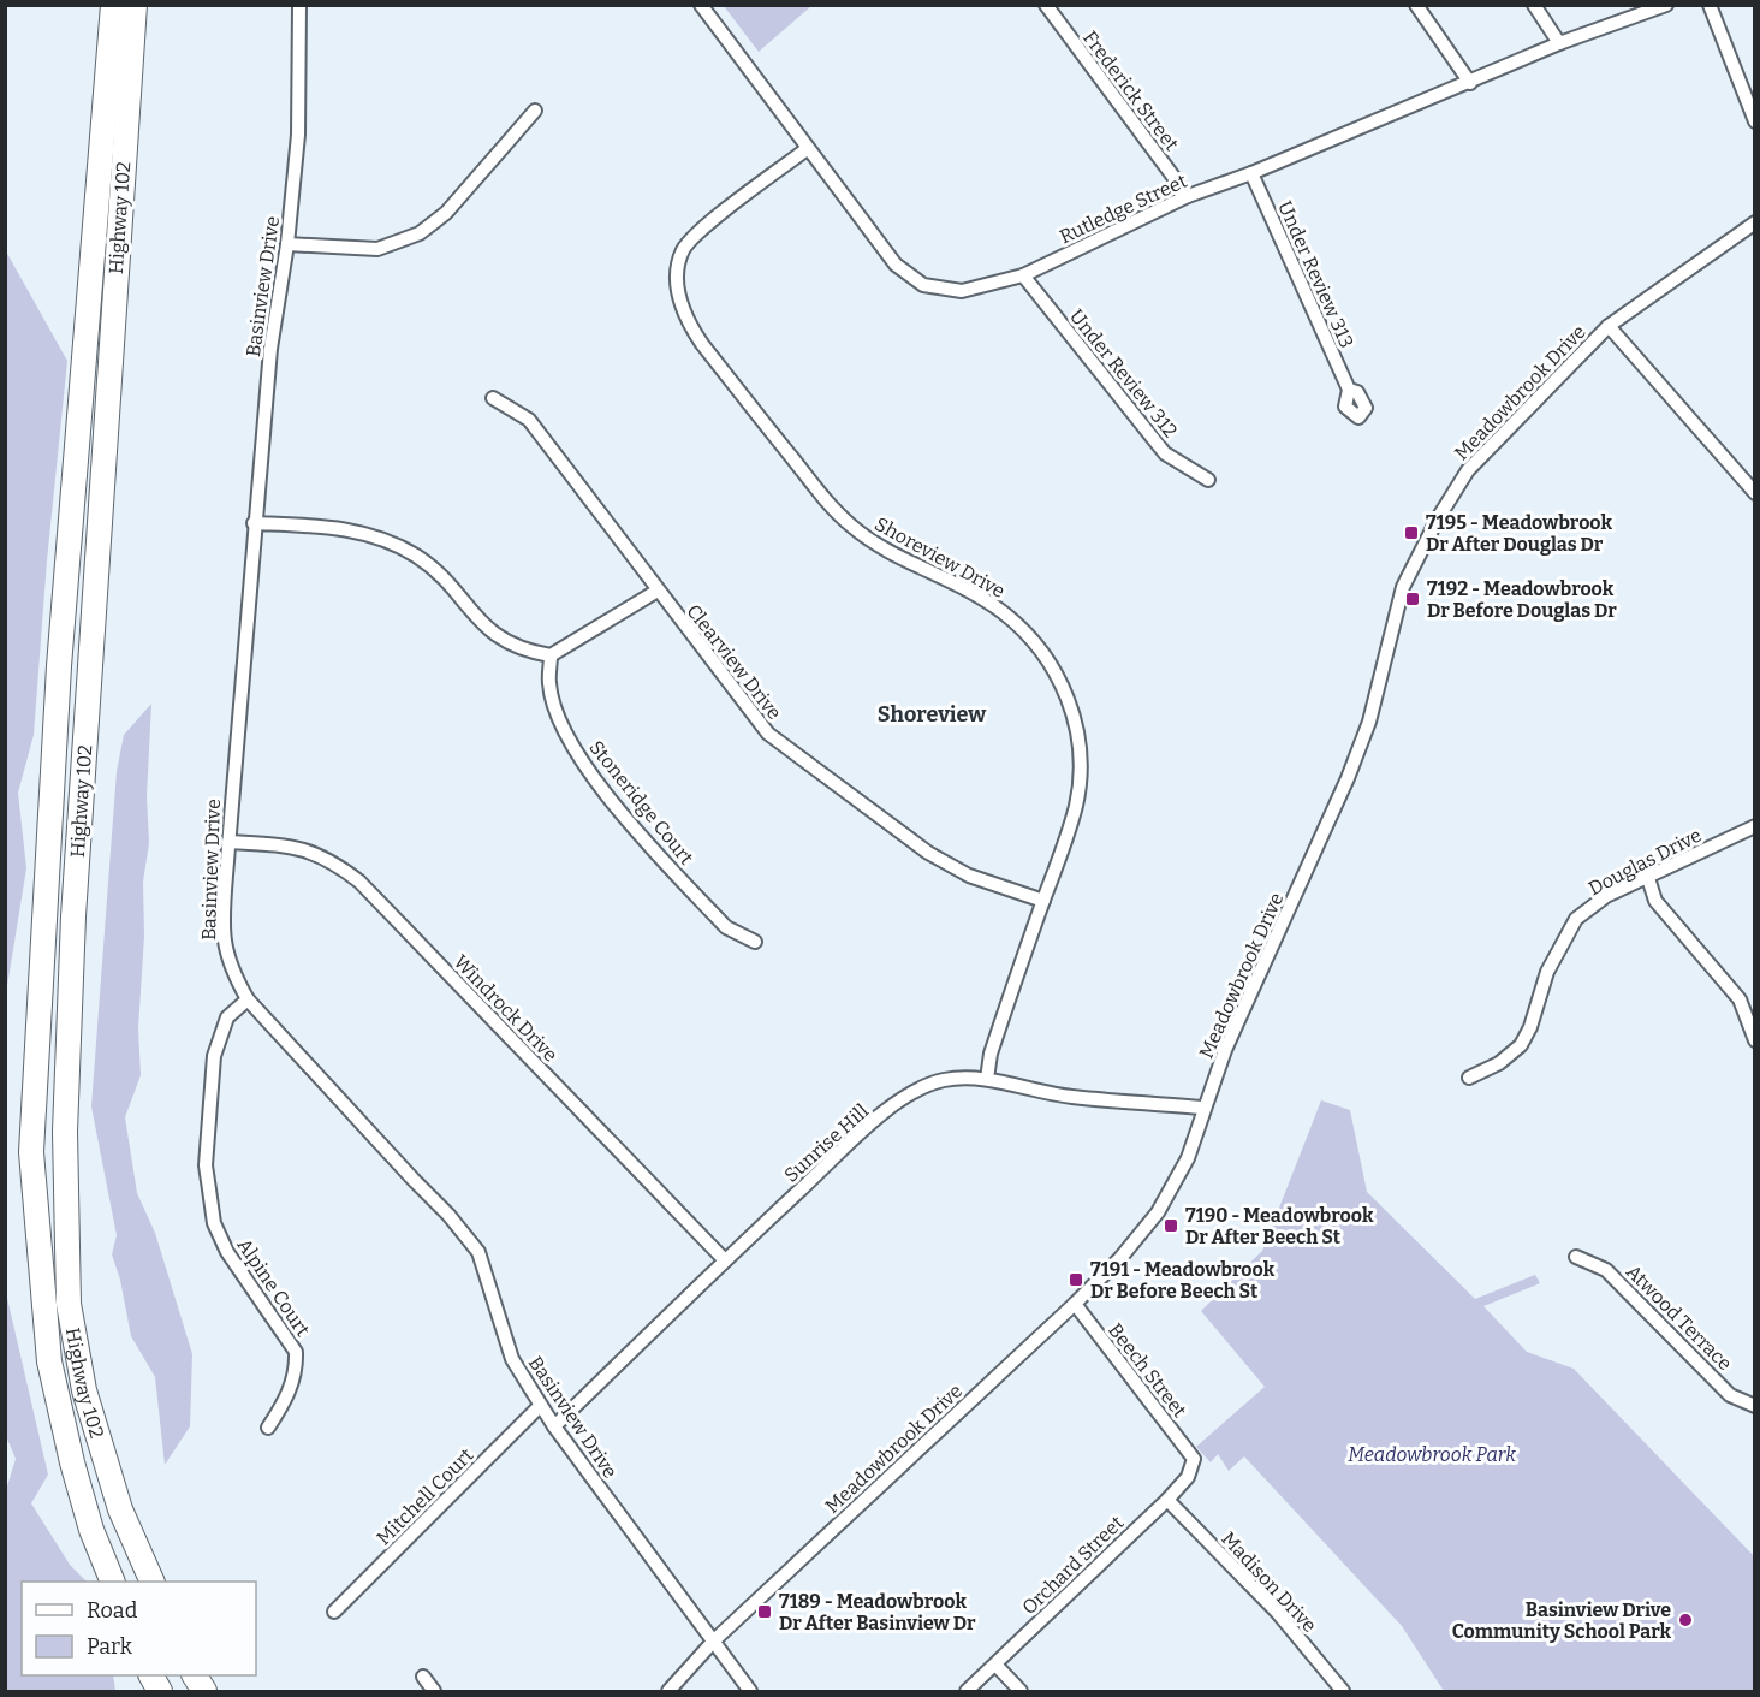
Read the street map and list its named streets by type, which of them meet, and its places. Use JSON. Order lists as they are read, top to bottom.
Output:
{
  "streets": {
    "highway": ["Highway 102"],
    "street": [
      "Frederick Street",
      "Rutledge Street",
      "Under Review 313",
      "Basinview Drive",
      "Under Review 312",
      "Meadowbrook Drive",
      "Shoreview Drive",
      "Clearview Drive",
      "Stoneridge Court",
      "Douglas Drive",
      "Windrock Drive",
      "Sunrise Hill",
      "Alpine Court",
      "Atwood Terrace",
      "Beech Street",
      "Mitchell Court",
      "Orchard Street",
      "Madison Drive"
    ]
  },
  "crossings": [
    ["Frederick Street", "Rutledge Street"],
    ["Rutledge Street", "Under Review 313"],
    ["Rutledge Street", "Under Review 312"],
    ["Rutledge Street", "Shoreview Drive"],
    ["Basinview Drive", "Meadowbrook Drive"],
    ["Basinview Drive", "Windrock Drive"],
    ["Basinview Drive", "Sunrise Hill"],
    ["Basinview Drive", "Alpine Court"],
    ["Basinview Drive", "Mitchell Court"],
    ["Meadowbrook Drive", "Sunrise Hill"],
    ["Meadowbrook Drive", "Beech Street"],
    ["Shoreview Drive", "Clearview Drive"],
    ["Shoreview Drive", "Sunrise Hill"],
    ["Windrock Drive", "Sunrise Hill"],
    ["Beech Street", "Orchard Street"],
    ["Orchard Street", "Madison Drive"]
  ],
  "districts": ["Shoreview"],
  "parks": ["Meadowbrook Park"],
  "places": {
    "transit": [
      "7195 - Meadowbrook Dr After Douglas Dr",
      "7192 - Meadowbrook Dr Before Douglas Dr",
      "7190 - Meadowbrook Dr After Beech St",
      "7191 - Meadowbrook Dr Before Beech St",
      "7189 - Meadowbrook Dr After Basinview Dr"
    ],
    "other": ["Basinview Drive Community School Park"]
  },
  "legend": ["Road", "Park"]
}
